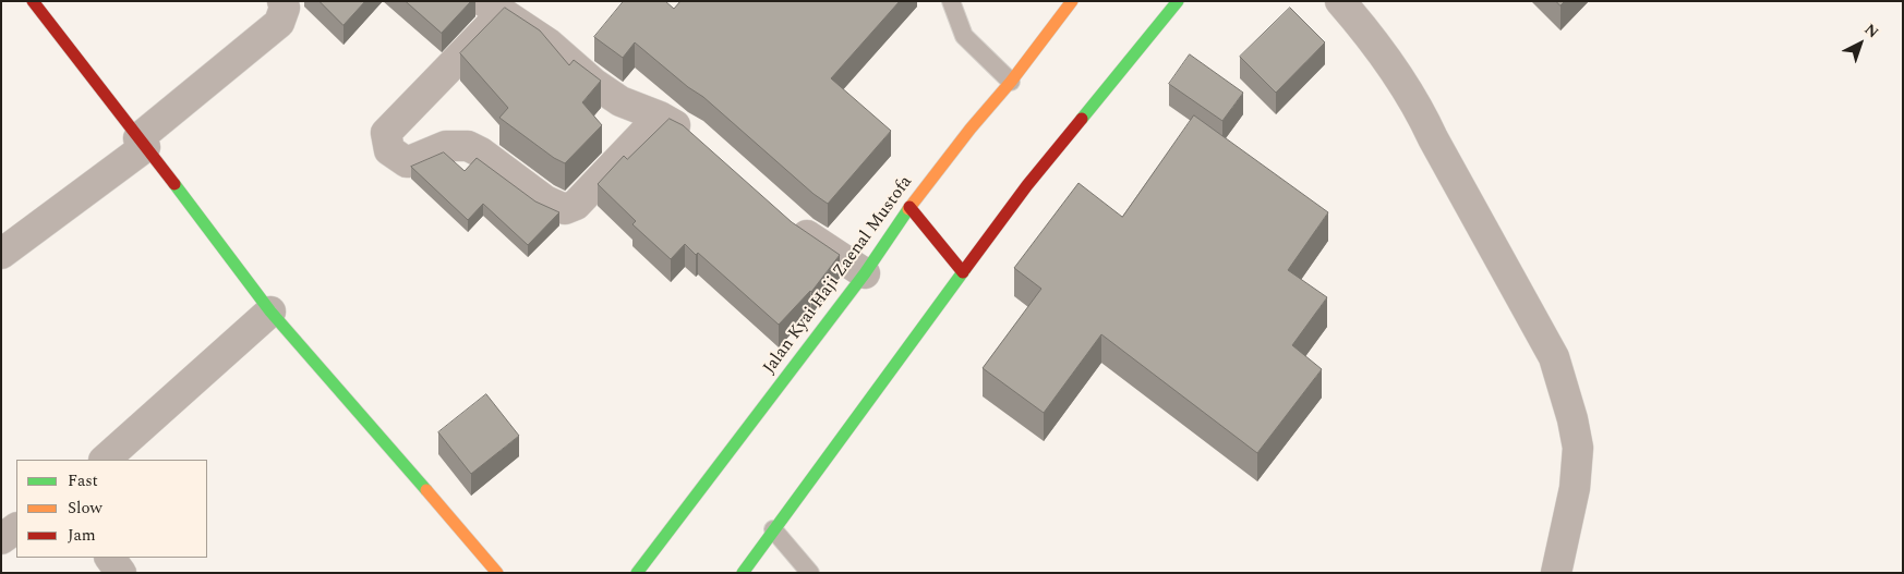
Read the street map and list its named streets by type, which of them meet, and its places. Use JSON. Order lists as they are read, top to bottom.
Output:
{
  "streets": {
    "main road": ["Jalan Kyai Haji Zaenal Mustofa"]
  },
  "legend": ["Fast", "Slow", "Jam"],
  "north": "top right"
}
